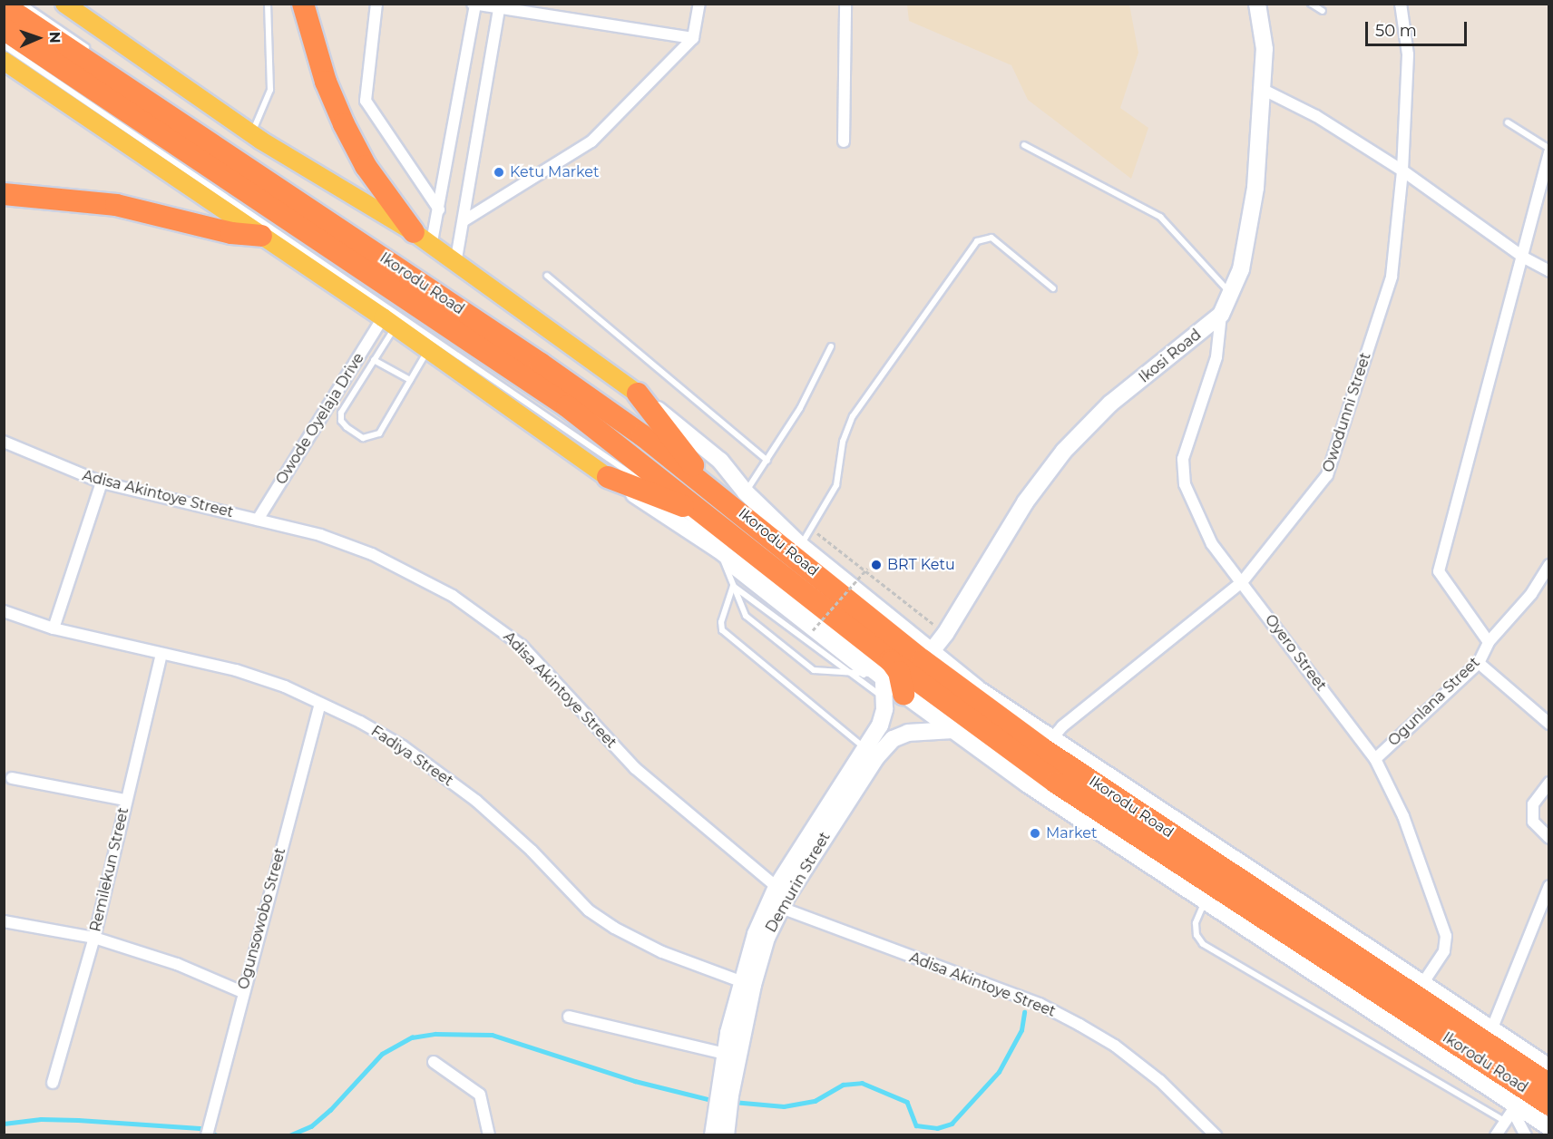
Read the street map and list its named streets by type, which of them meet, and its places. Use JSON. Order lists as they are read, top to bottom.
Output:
{
  "streets": {
    "highway": ["Ikorodu Road"],
    "street": [
      "Ikosi Road",
      "Owodunni Street",
      "Owode Oyelaja Drive",
      "Adisa Akintoye Street",
      "Oyero Street",
      "Ogunlana Street",
      "Fadiya Street",
      "Remilekun Street",
      "Demurin Street",
      "Ogunsowobo Street"
    ]
  },
  "crossings": [
    ["Ikorodu Road", "Ikosi Road"],
    ["Ikorodu Road", "Owodunni Street"],
    ["Ikorodu Road", "Owode Oyelaja Drive"],
    ["Ikorodu Road", "Oyero Street"],
    ["Ikorodu Road", "Demurin Street"],
    ["Ikosi Road", "Oyero Street"],
    ["Owodunni Street", "Oyero Street"],
    ["Owode Oyelaja Drive", "Adisa Akintoye Street"],
    ["Adisa Akintoye Street", "Demurin Street"],
    ["Oyero Street", "Ogunlana Street"],
    ["Fadiya Street", "Remilekun Street"],
    ["Fadiya Street", "Demurin Street"],
    ["Fadiya Street", "Ogunsowobo Street"]
  ],
  "places": ["Ketu Market", "BRT Ketu", "Market"],
  "scale_bar": "50 m",
  "north": "right"
}
